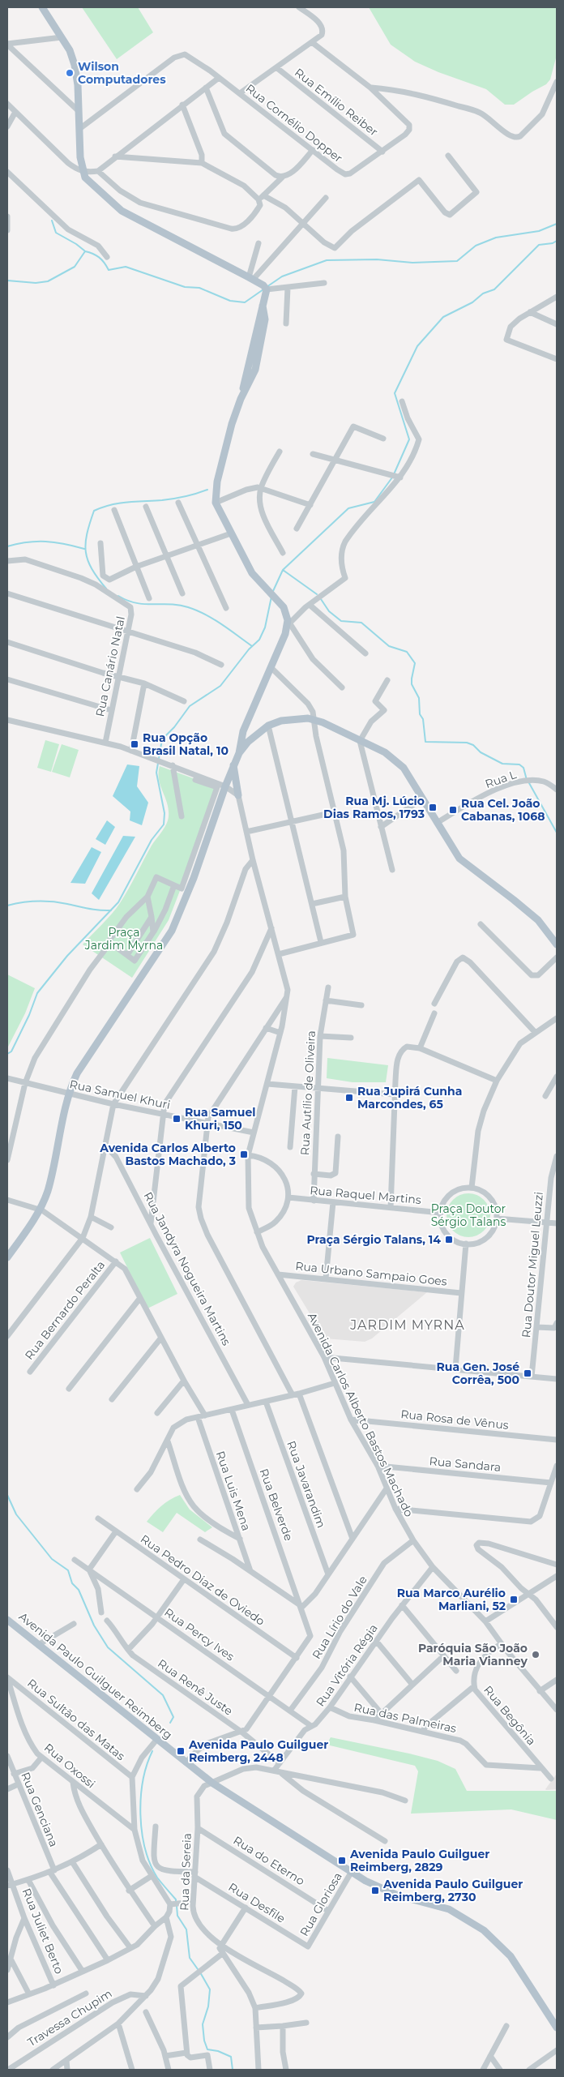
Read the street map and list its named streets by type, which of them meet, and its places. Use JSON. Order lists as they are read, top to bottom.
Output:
{
  "streets": {
    "main road": ["Avenida Paulo Guilguer Reimberg"],
    "street": [
      "Rua Emílio Reiber",
      "Rua Cornélio Dopper",
      "Rua Canário Natal",
      "Rua L",
      "Rua Autílio de Oliveira",
      "Rua Samuel Khuri",
      "Rua Raquel Martins",
      "Rua Doutor Miguel Leuzzi",
      "Rua Jandyra Nogueira Martins",
      "Rua Urbano Sampaio Goes",
      "Rua Bernardo Peralta",
      "Avenida Carlos Alberto Bastos Machado",
      "Rua Rosa de Vênus",
      "Rua Sandara",
      "Rua Javarandim",
      "Rua Luis Mena",
      "Rua Belverde",
      "Rua Pedro Diaz de Oviedo",
      "Rua Lírio do Vale",
      "Rua Percy Ives",
      "Rua Vitória Régia",
      "Rua Renê Juste",
      "Rua Begônia",
      "Rua das Palmeiras",
      "Rua Sultão das Matas",
      "Rua Oxossi",
      "Rua Genciana",
      "Rua do Eterno",
      "Rua da Sereia",
      "Rua Desfile",
      "Rua Gloriosa",
      "Rua Juliet Berto",
      "Travessa Chupim"
    ]
  },
  "crossings": [
    ["Rua Emílio Reiber", "Rua Cornélio Dopper"],
    ["Rua Autílio de Oliveira", "Rua Raquel Martins"],
    ["Rua Samuel Khuri", "Avenida Carlos Alberto Bastos Machado"],
    ["Rua Urbano Sampaio Goes", "Avenida Carlos Alberto Bastos Machado"],
    ["Avenida Carlos Alberto Bastos Machado", "Rua Rosa de Vênus"],
    ["Avenida Carlos Alberto Bastos Machado", "Rua Sandara"],
    ["Avenida Carlos Alberto Bastos Machado", "Rua Lírio do Vale"],
    ["Avenida Carlos Alberto Bastos Machado", "Rua Vitória Régia"],
    ["Avenida Carlos Alberto Bastos Machado", "Rua Begônia"],
    ["Rua Belverde", "Rua Pedro Diaz de Oviedo"],
    ["Rua Lírio do Vale", "Rua Percy Ives"],
    ["Rua Percy Ives", "Rua Vitória Régia"],
    ["Rua Vitória Régia", "Rua Renê Juste"],
    ["Rua Vitória Régia", "Rua das Palmeiras"],
    ["Rua Vitória Régia", "Rua da Sereia"],
    ["Avenida Paulo Guilguer Reimberg", "Rua da Sereia"],
    ["Avenida Paulo Guilguer Reimberg", "Rua Gloriosa"],
    ["Rua Begônia", "Rua das Palmeiras"],
    ["Rua Sultão das Matas", "Rua Oxossi"],
    ["Rua do Eterno", "Rua da Sereia"],
    ["Rua do Eterno", "Rua Gloriosa"],
    ["Rua da Sereia", "Rua Desfile"],
    ["Rua Desfile", "Rua Gloriosa"]
  ],
  "districts": ["JARDIM MYRNA"],
  "parks": ["Praça Jardim Myrna", "Praça Doutor Sérgio Talans"],
  "places": {
    "other": ["Wilson Computadores", "Paróquia São João Maria Vianney"],
    "transit": [
      "Rua Opção Brasil Natal, 10",
      "Rua Mj. Lúcio Dias Ramos, 1793",
      "Rua Cel. João Cabanas, 1068",
      "Rua Jupirá Cunha Marcondes, 65",
      "Rua Samuel Khuri, 150",
      "Avenida Carlos Alberto Bastos Machado, 3",
      "Praça Sérgio Talans, 14",
      "Rua Gen. José Corrêa, 500",
      "Rua Marco Aurélio Marliani, 52",
      "Avenida Paulo Guilguer Reimberg, 2448",
      "Avenida Paulo Guilguer Reimberg, 2829",
      "Avenida Paulo Guilguer Reimberg, 2730"
    ]
  }
}
